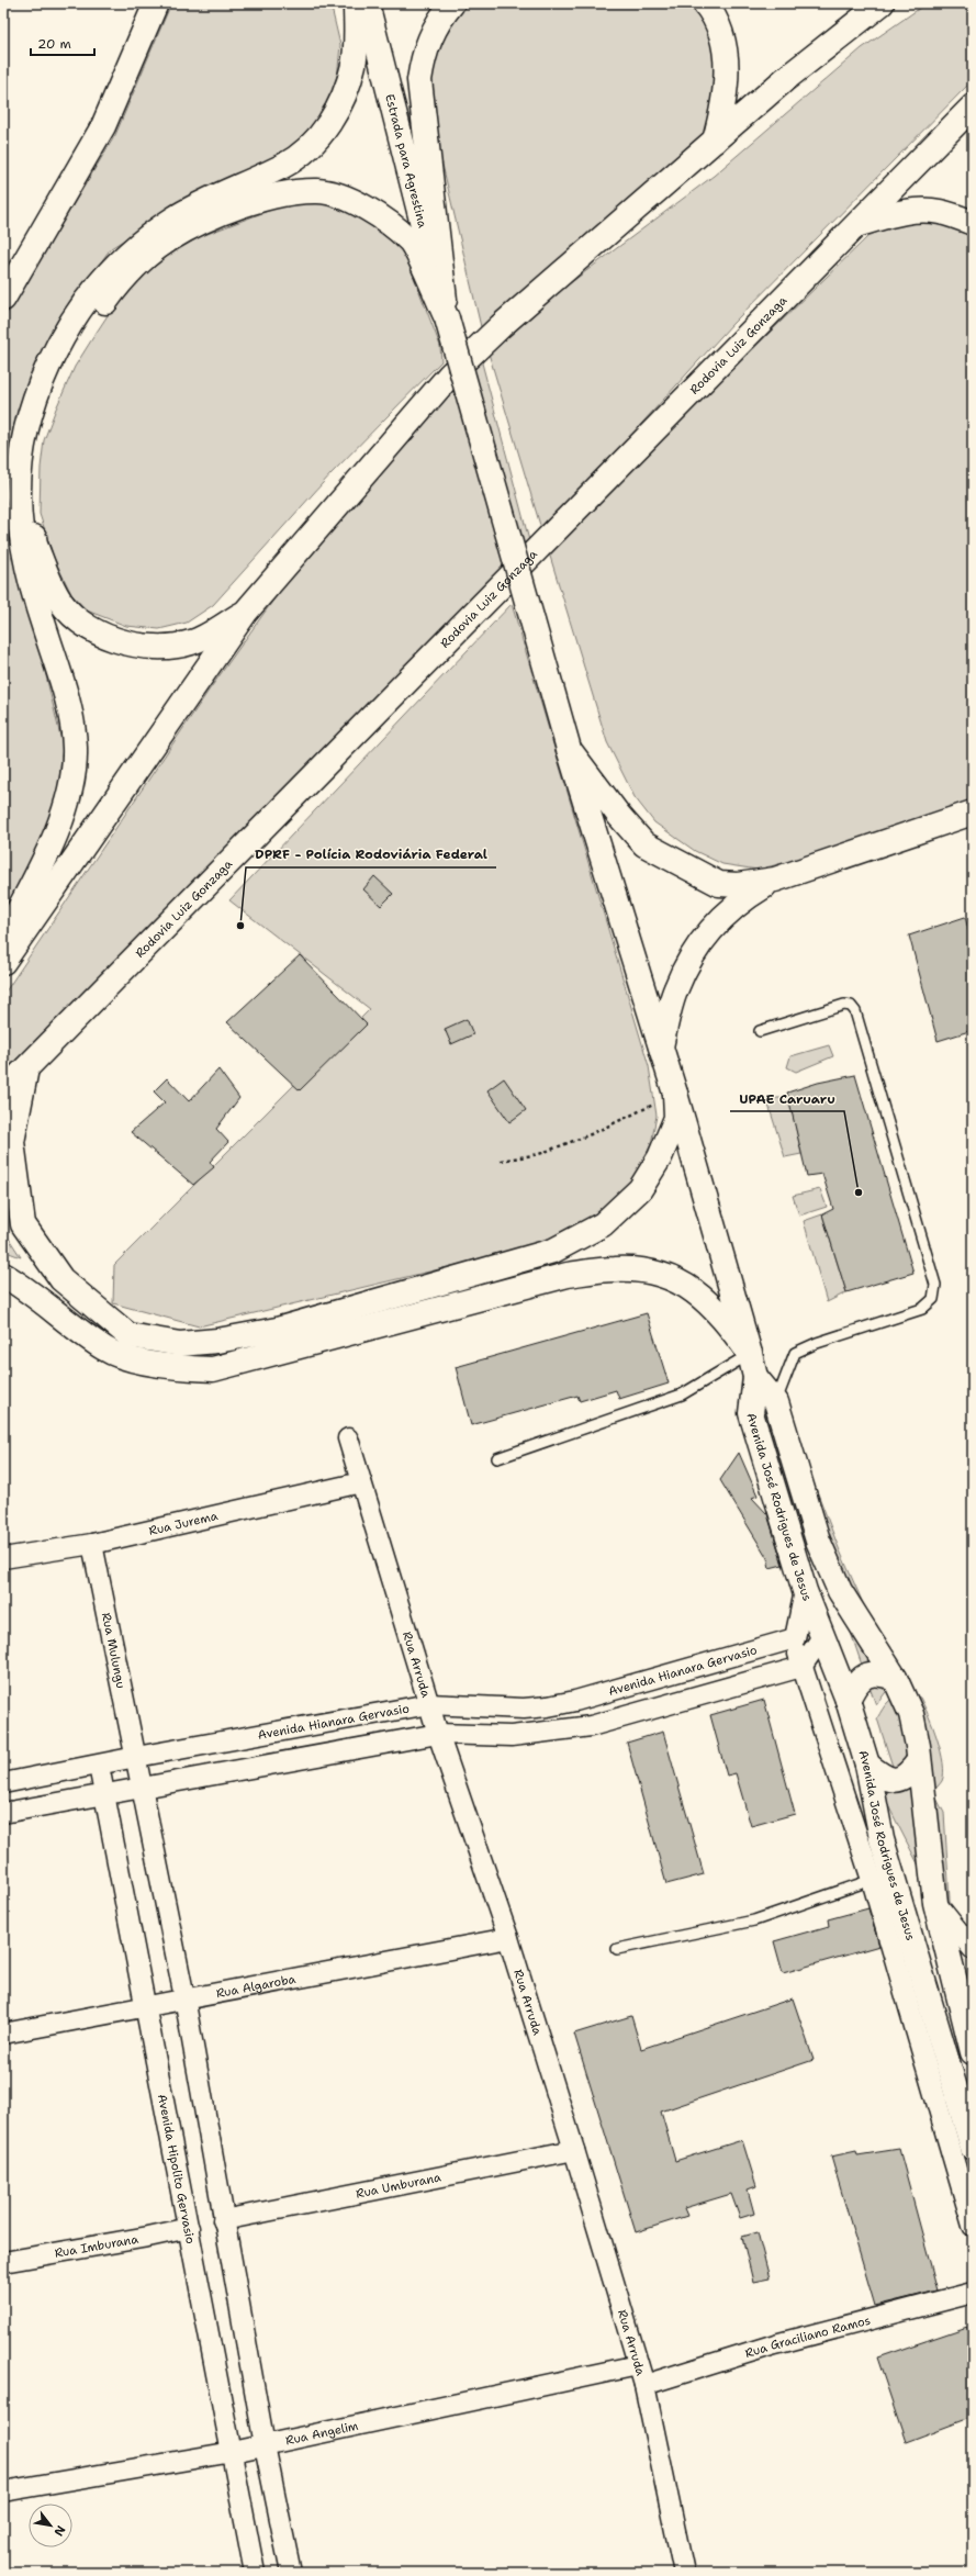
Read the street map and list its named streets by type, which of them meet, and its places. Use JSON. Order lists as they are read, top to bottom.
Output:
{
  "streets": {
    "main road": ["Estrada para Agrestina", "Rodovia Luiz Gonzaga", "Avenida José Rodrigues de Jesus"],
    "street": [
      "Rua Jurema",
      "Rua Mulungu",
      "Rua Arruda",
      "Avenida Hianara Gervasio",
      "Rua Algaroba",
      "Avenida Hipolito Gervasio",
      "Rua Umburana",
      "Rua Imburana",
      "Rua Graciliano Ramos",
      "Rua Angelim"
    ]
  },
  "crossings": [
    ["Rua Jurema", "Rua Mulungu"],
    ["Rua Jurema", "Rua Arruda"],
    ["Rua Mulungu", "Avenida Hianara Gervasio"],
    ["Rua Mulungu", "Rua Algaroba"],
    ["Rua Mulungu", "Rua Umburana"],
    ["Rua Mulungu", "Rua Angelim"],
    ["Rua Arruda", "Avenida Hianara Gervasio"],
    ["Rua Arruda", "Rua Algaroba"],
    ["Rua Arruda", "Rua Umburana"],
    ["Rua Arruda", "Rua Graciliano Ramos"],
    ["Rua Arruda", "Rua Angelim"],
    ["Avenida Hianara Gervasio", "Avenida Hipolito Gervasio"],
    ["Rua Algaroba", "Avenida Hipolito Gervasio"],
    ["Avenida Hipolito Gervasio", "Rua Imburana"],
    ["Avenida Hipolito Gervasio", "Rua Angelim"]
  ],
  "places": ["DPRF - Polícia Rodoviária Federal", "UPAE Caruaru"],
  "scale_bar": "20 m",
  "north": "bottom right"
}
